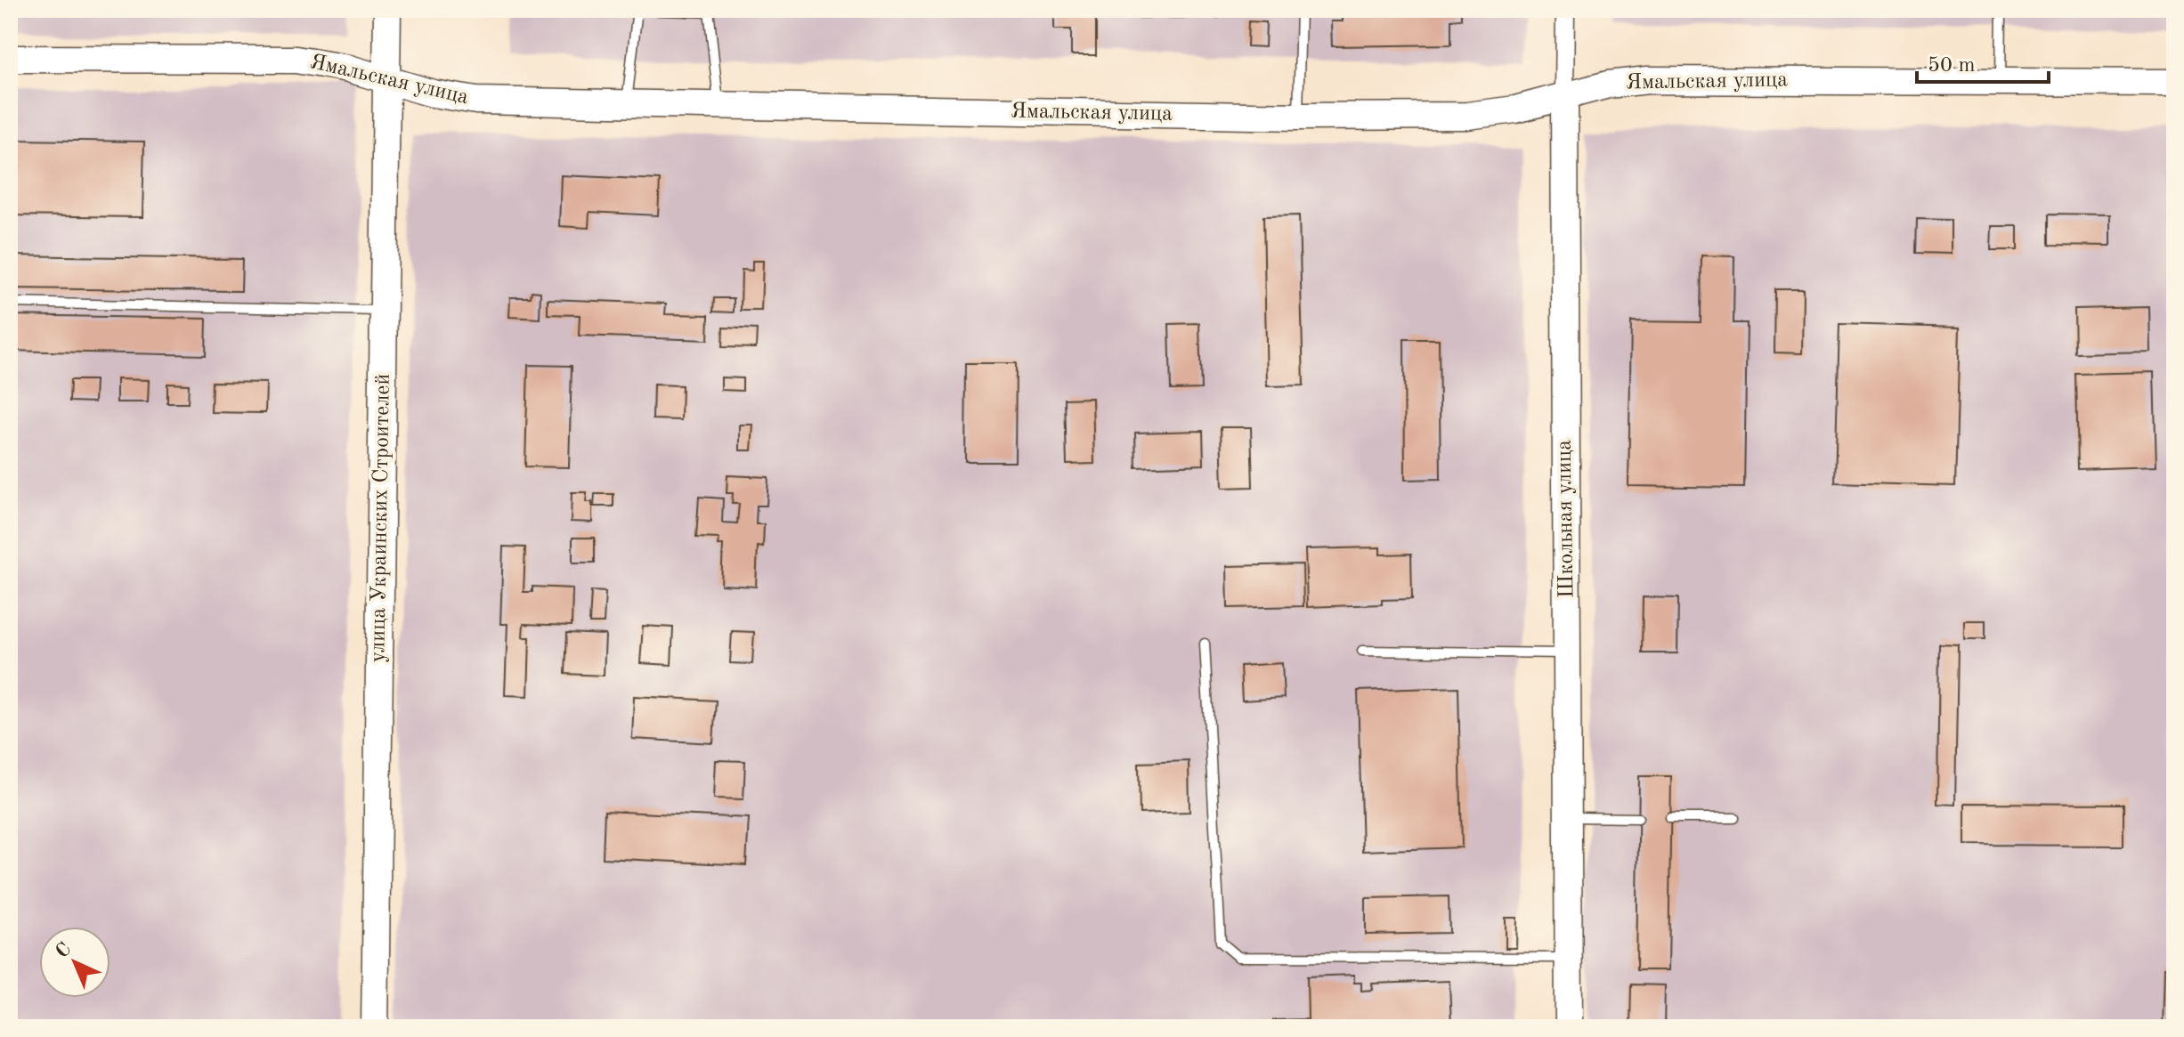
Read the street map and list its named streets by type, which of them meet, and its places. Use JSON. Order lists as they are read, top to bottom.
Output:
{
  "streets": {
    "street": ["Ямальская улица", "улица Украинских Строителей", "Школьная улица"]
  },
  "crossings": [
    ["Ямальская улица", "улица Украинских Строителей"],
    ["Ямальская улица", "Школьная улица"]
  ],
  "scale_bar": "50 m",
  "north": "top left"
}
